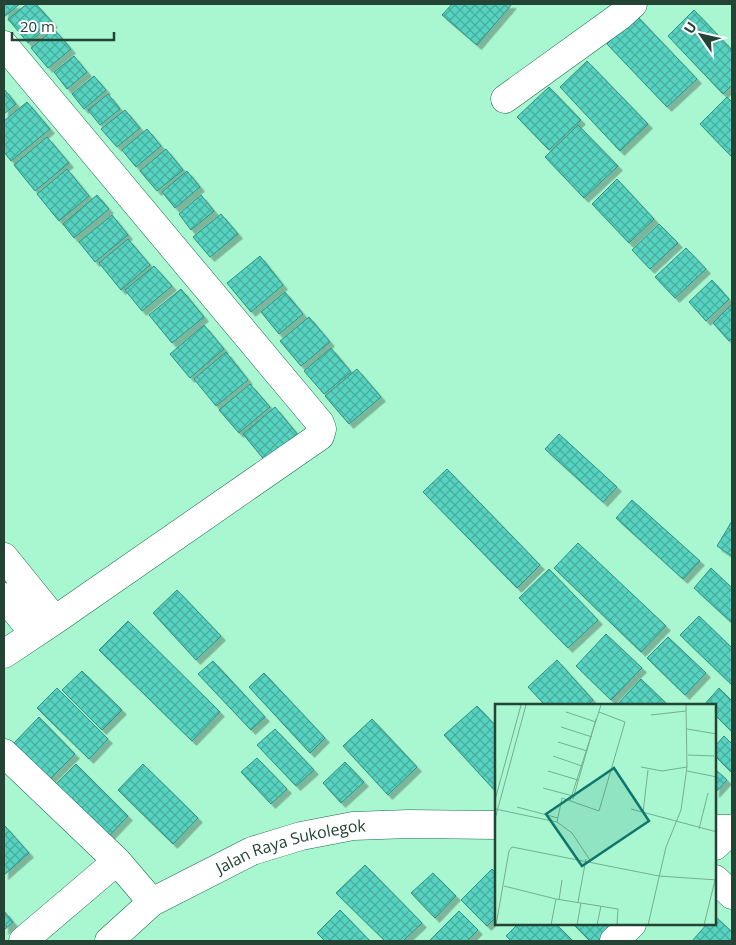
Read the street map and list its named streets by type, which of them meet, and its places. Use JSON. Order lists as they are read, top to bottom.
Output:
{
  "streets": {
    "street": ["Jalan Raya Sukolegok"]
  },
  "scale_bar": "20 m",
  "north": "top left"
}
